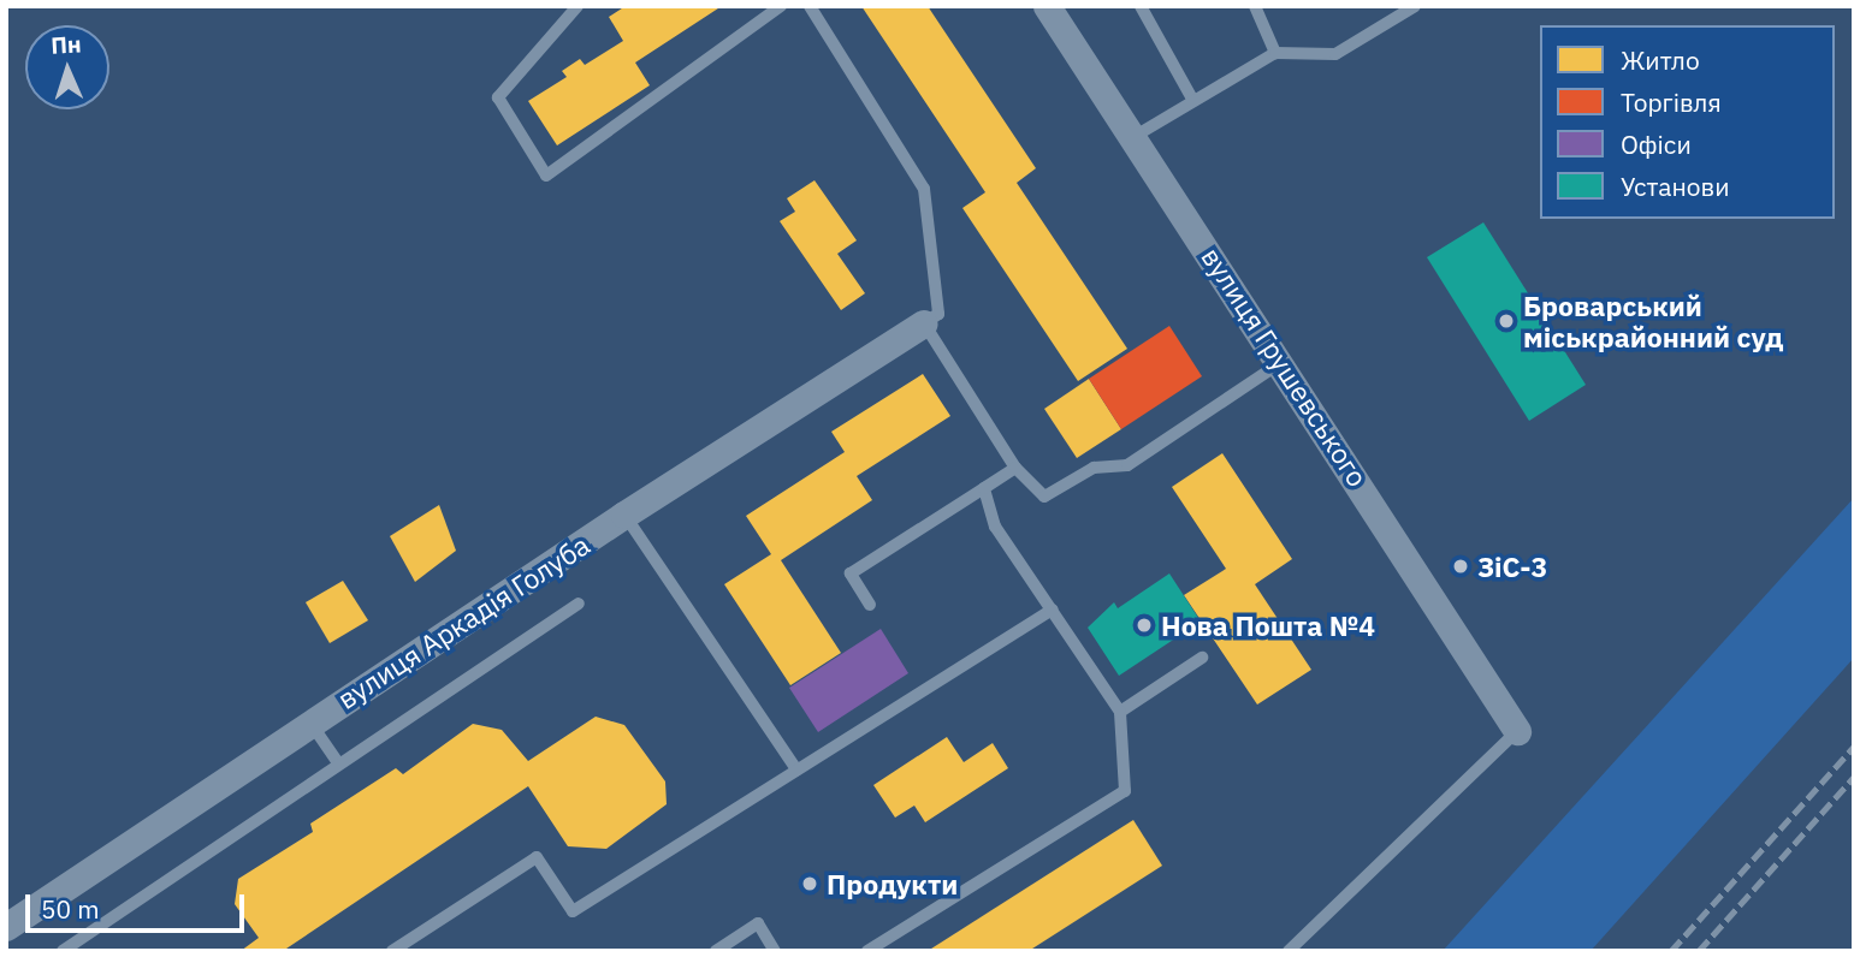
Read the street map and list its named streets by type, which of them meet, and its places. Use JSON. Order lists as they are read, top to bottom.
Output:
{
  "streets": {
    "street": ["вулиця Грушевського", "вулиця Аркадія Голуба"]
  },
  "places": [
    "Броварський міськрайонний суд",
    "ЗіС-3",
    "Нова Пошта №4",
    "Продукти"
  ],
  "legend": [
    "Житло",
    "Торгівля",
    "Офіси",
    "Установи"
  ],
  "scale_bar": "50 m",
  "north": "top"
}
